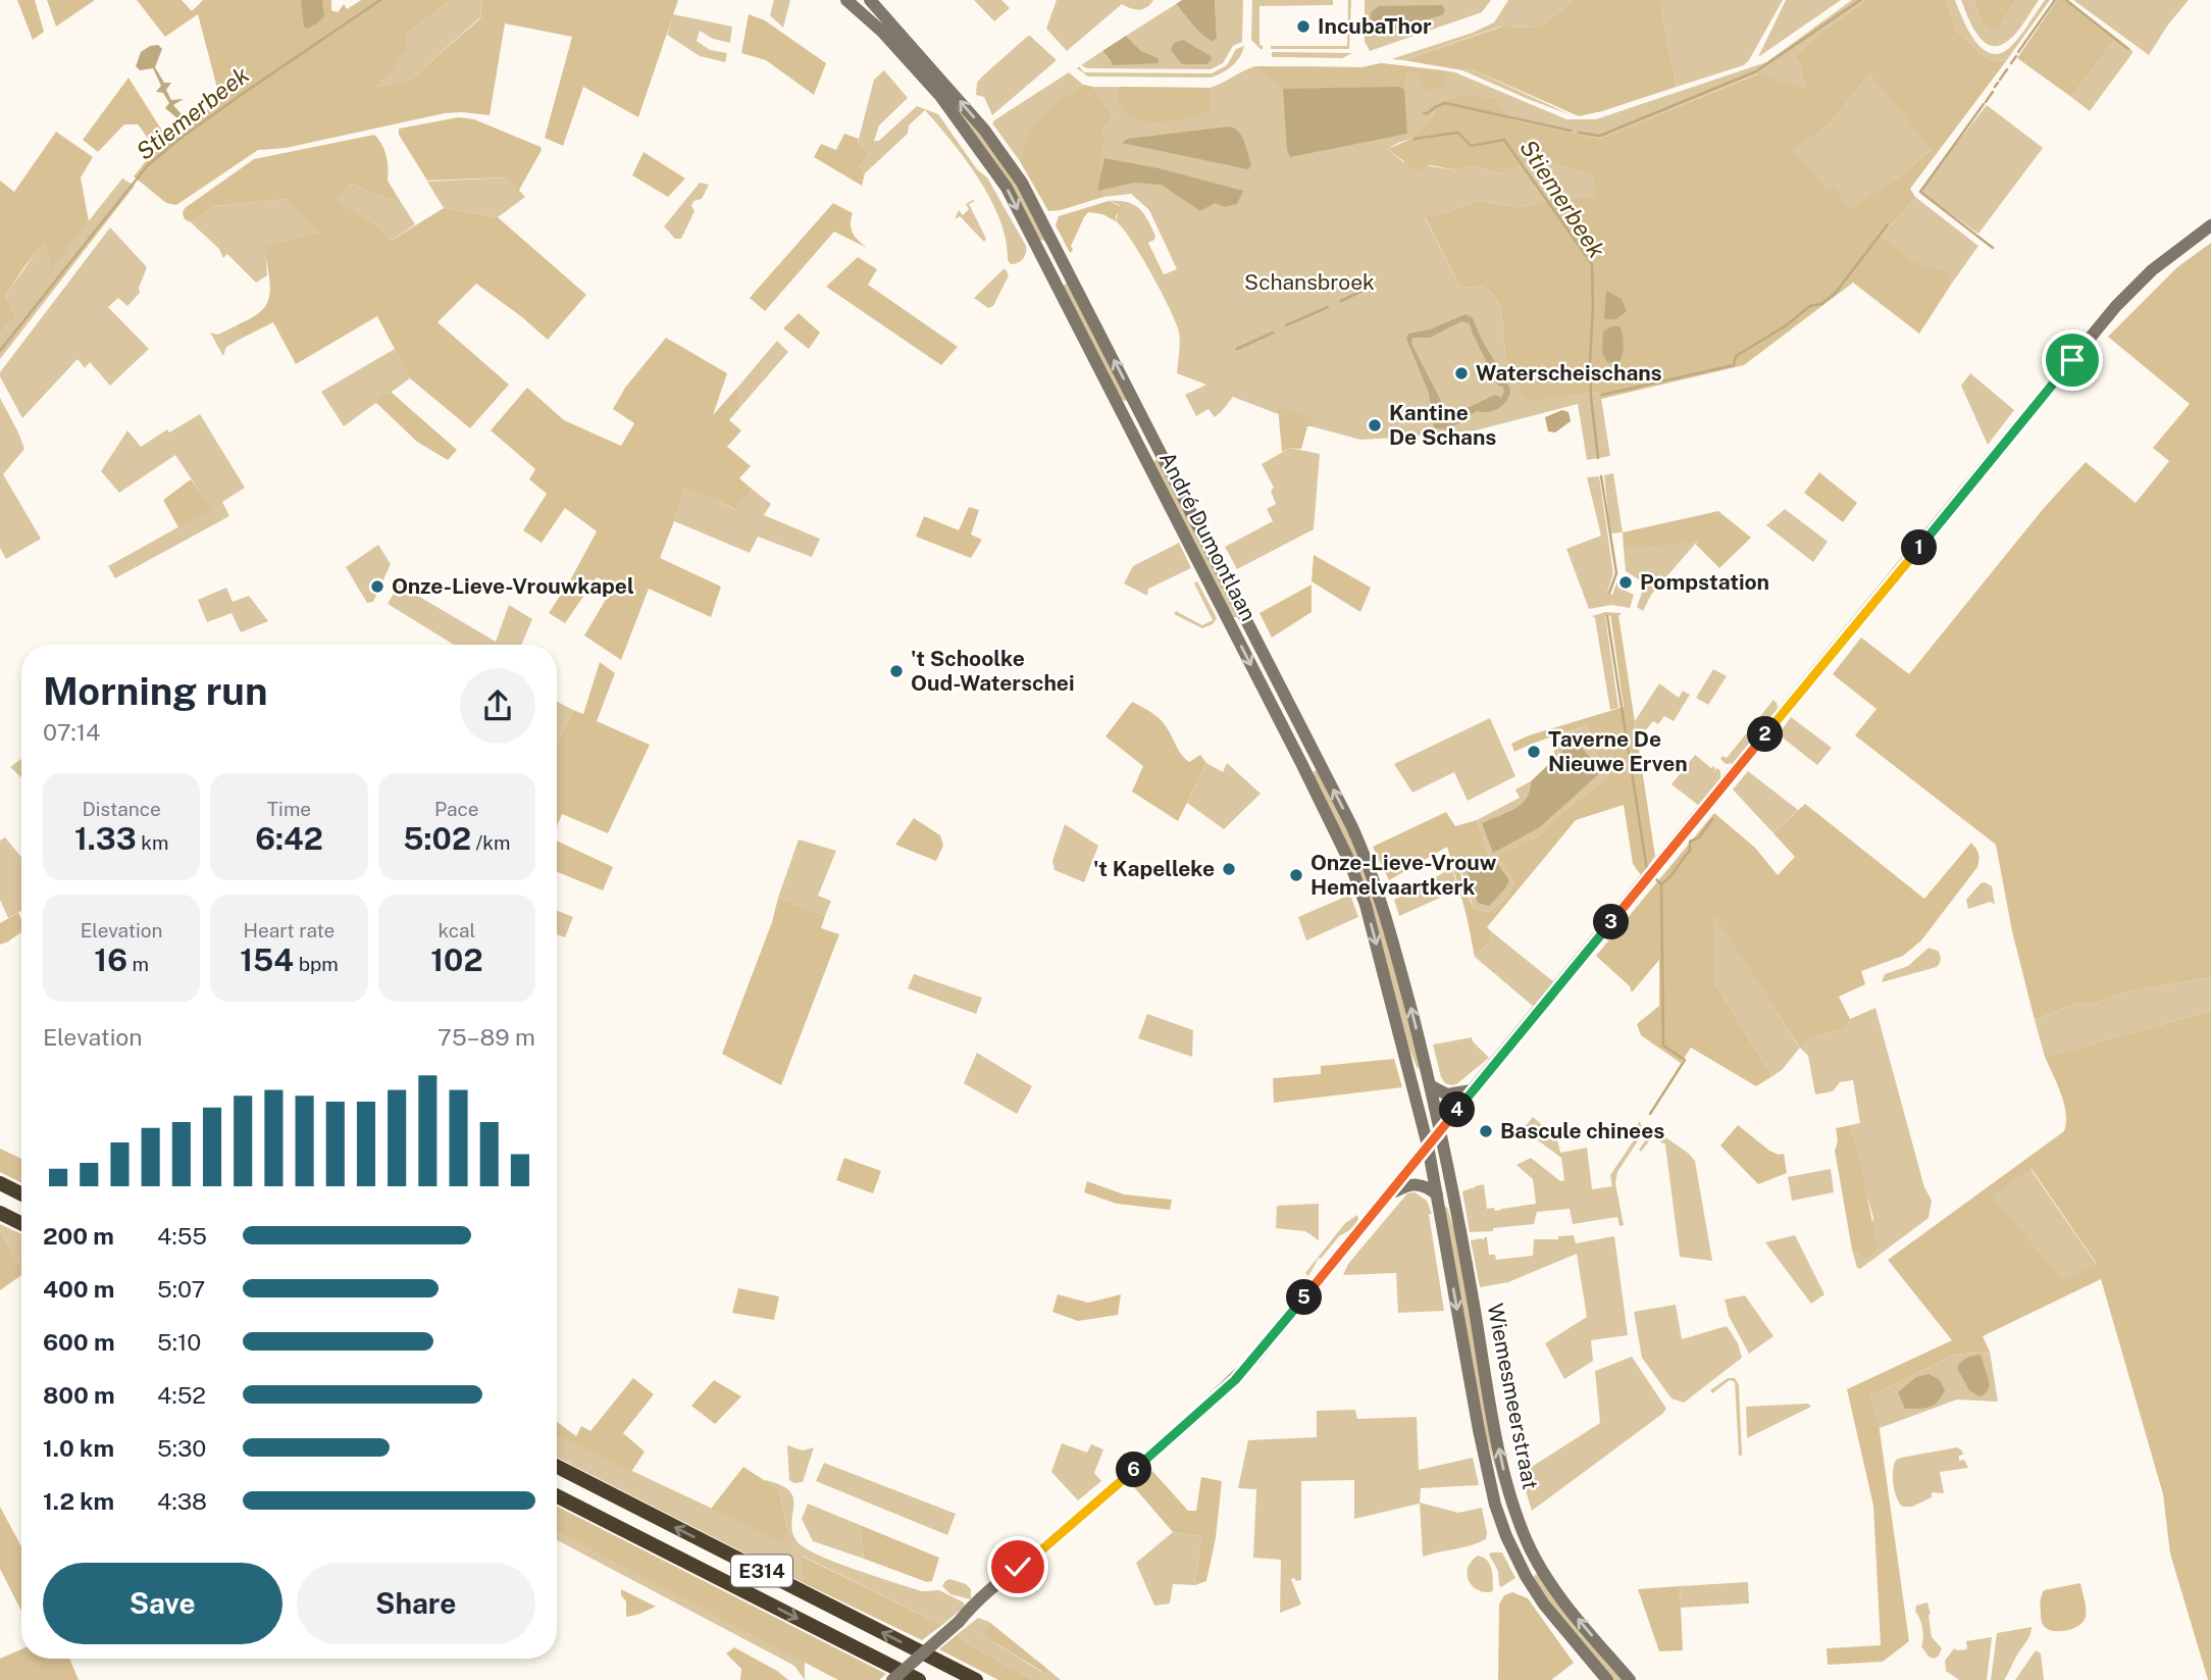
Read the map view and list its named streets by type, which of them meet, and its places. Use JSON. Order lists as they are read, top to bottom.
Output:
{
  "streets": {
    "highway": ["E314"],
    "main road": ["André Dumontlaan", "Wiemesmeerstraat"]
  },
  "crossings": [
    ["André Dumontlaan", "Wiemesmeerstraat"]
  ],
  "water": ["Stiemerbeek"],
  "parks": ["Schansbroek"],
  "places": [
    "IncubaThor",
    "Waterscheischans",
    "Kantine De Schans",
    "Pompstation",
    "Onze-Lieve-Vrouwkapel",
    "'t Schoolke Oud-Waterschei",
    "Taverne De Nieuwe Erven",
    "'t Kapelleke",
    "Onze-Lieve-Vrouw Hemelvaartkerk",
    "Bascule chinees"
  ],
  "page": {
    "pins": [
      "1",
      "2",
      "3",
      "4",
      "5",
      "6"
    ],
    "heading": ["Morning run", "07:14"],
    "stats": [
      ["Distance", "1.33 km"],
      ["Time", "6:42"],
      ["Pace", "5:02 /km"],
      ["Elevation", "16 m"],
      ["Heart rate", "154 bpm"],
      ["kcal", "102"]
    ],
    "chart": ["Elevation", "75–89 m"],
    "list": [
      {
        "name": "200 m",
        "note": "4:55"
      },
      {
        "name": "400 m",
        "note": "5:07"
      },
      {
        "name": "600 m",
        "note": "5:10"
      },
      {
        "name": "800 m",
        "note": "4:52"
      },
      {
        "name": "1.0 km",
        "note": "5:30"
      },
      {
        "name": "1.2 km",
        "note": "4:38"
      }
    ],
    "buttons": ["Save", "Share"]
  }
}
